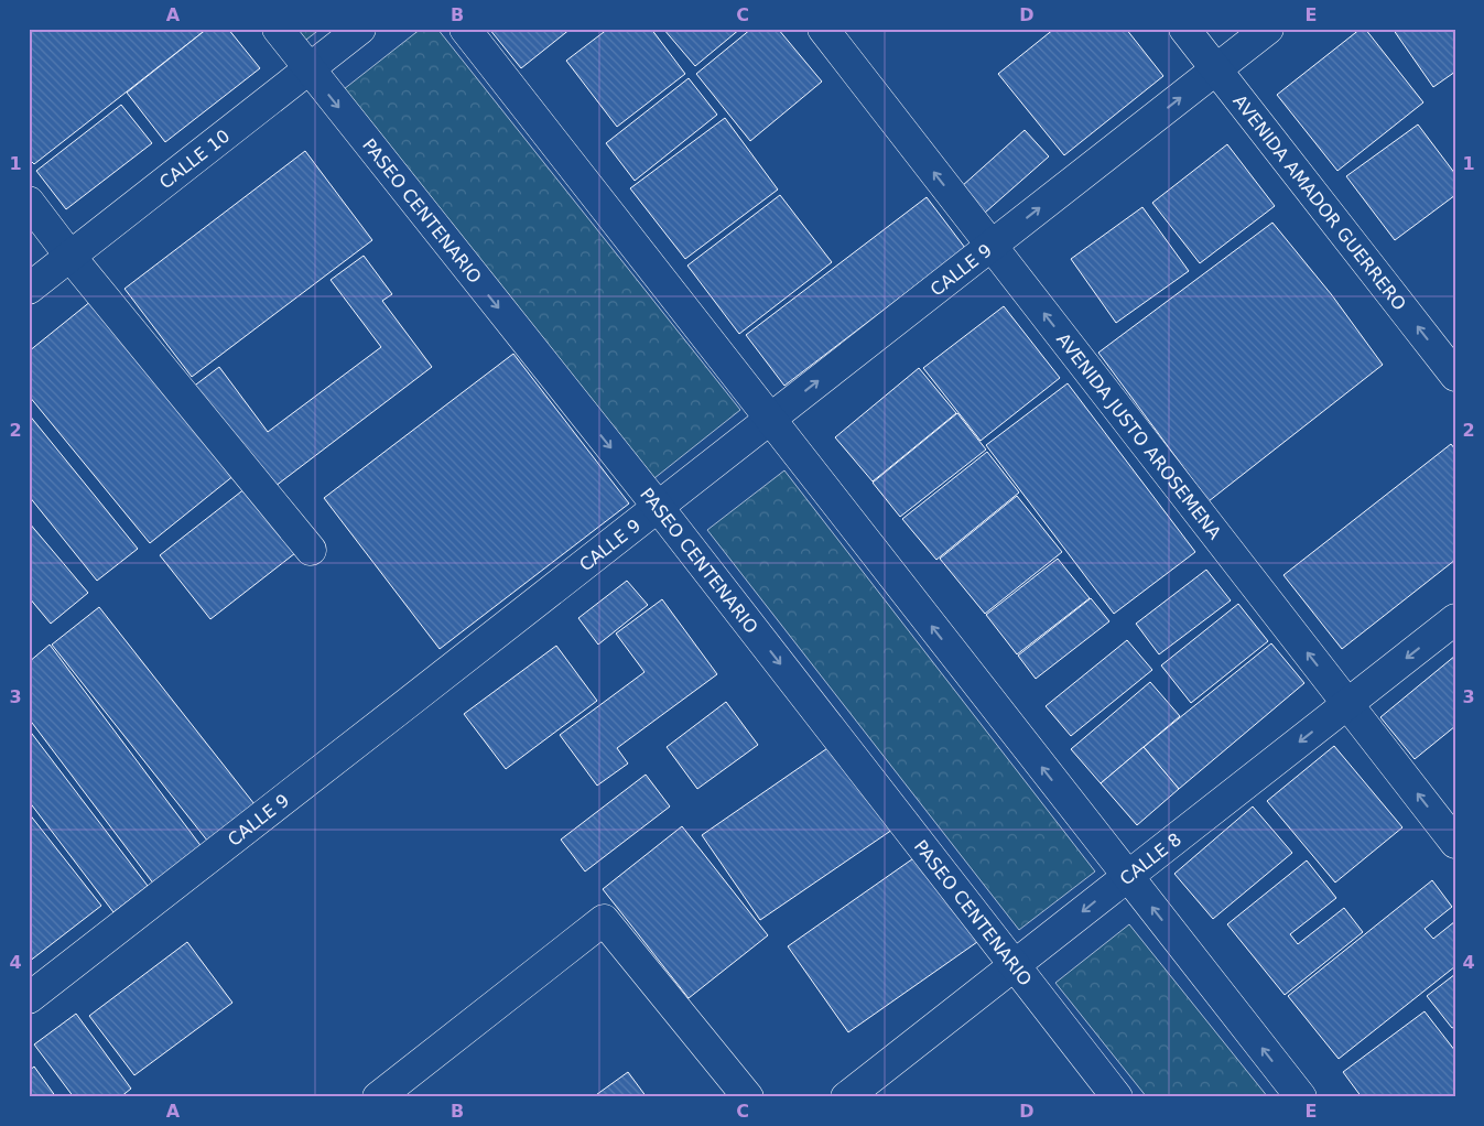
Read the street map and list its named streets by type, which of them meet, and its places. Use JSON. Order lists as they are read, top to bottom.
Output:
{
  "streets": {
    "street": [
      "CALLE 10",
      "AVENIDA AMADOR GUERRERO",
      "PASEO CENTENARIO",
      "CALLE 9",
      "AVENIDA JUSTO AROSEMENA",
      "CALLE 8"
    ]
  },
  "crossings": [
    ["CALLE 10", "PASEO CENTENARIO"],
    ["AVENIDA AMADOR GUERRERO", "CALLE 9"],
    ["PASEO CENTENARIO", "CALLE 9"],
    ["PASEO CENTENARIO", "CALLE 8"],
    ["CALLE 9", "AVENIDA JUSTO AROSEMENA"],
    ["AVENIDA JUSTO AROSEMENA", "CALLE 8"]
  ],
  "one_way": [
    "AVENIDA AMADOR GUERRERO",
    "CALLE 9",
    "AVENIDA JUSTO AROSEMENA",
    "CALLE 8"
  ],
  "grid": {
    "columns": [
      "A",
      "B",
      "C",
      "D",
      "E"
    ],
    "rows": [
      "1",
      "2",
      "3",
      "4"
    ]
  }
}
